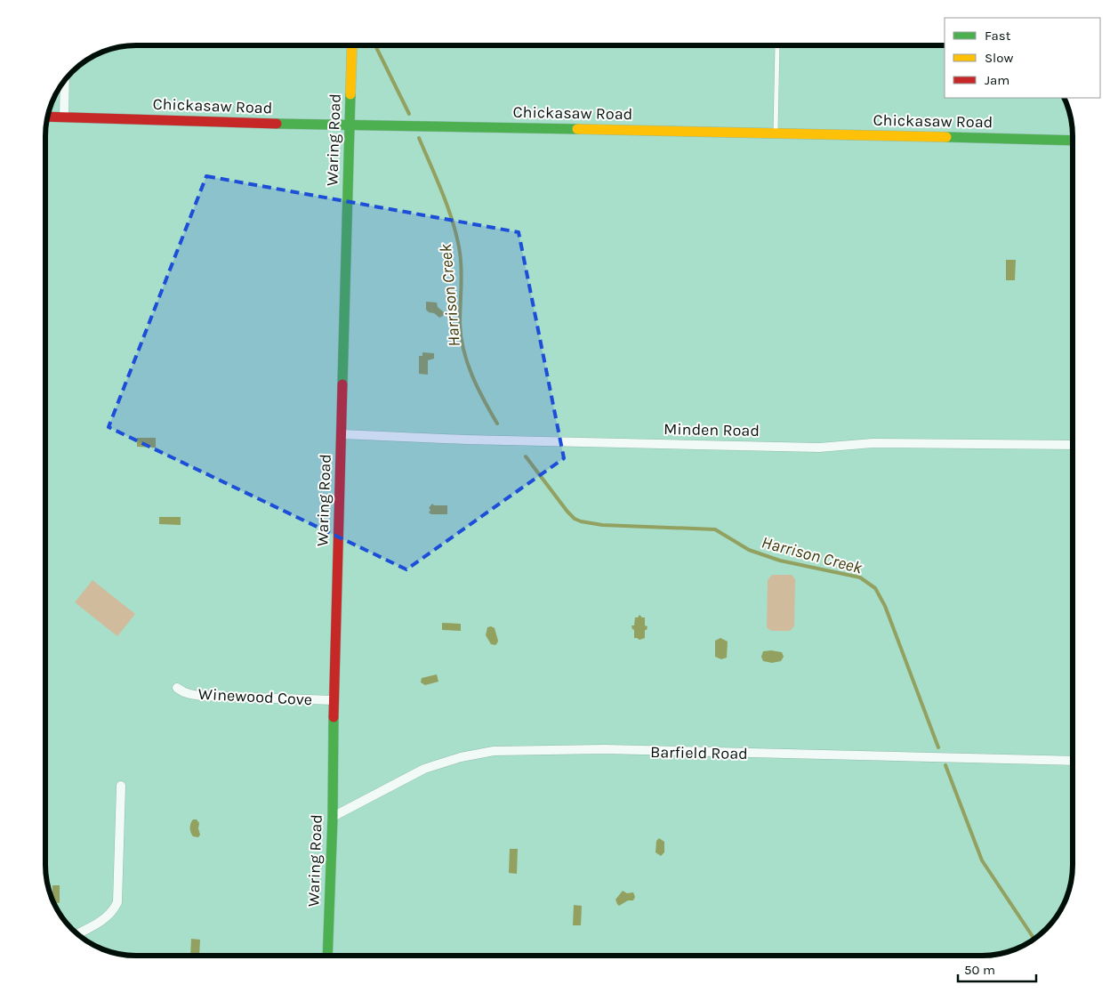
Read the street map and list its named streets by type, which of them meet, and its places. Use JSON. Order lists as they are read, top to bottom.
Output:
{
  "streets": {
    "street": [
      "Chickasaw Road",
      "Waring Road",
      "Minden Road",
      "Winewood Cove",
      "Barfield Road"
    ]
  },
  "crossings": [
    ["Chickasaw Road", "Waring Road"],
    ["Waring Road", "Minden Road"],
    ["Waring Road", "Winewood Cove"],
    ["Waring Road", "Barfield Road"]
  ],
  "water": ["Harrison Creek"],
  "legend": ["Fast", "Slow", "Jam"],
  "scale_bar": "50 m"
}
